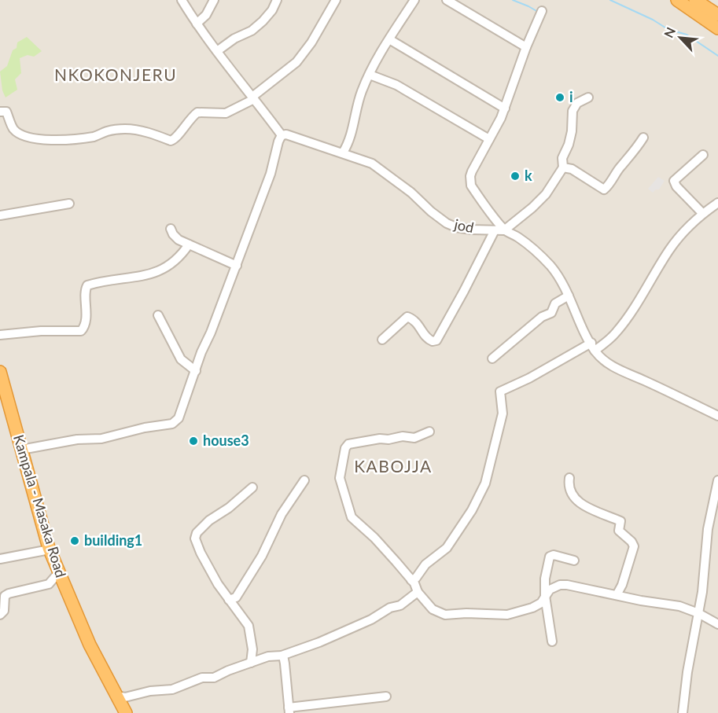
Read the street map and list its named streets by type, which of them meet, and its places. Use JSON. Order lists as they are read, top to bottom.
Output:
{
  "streets": {
    "highway": ["Kampala - Masaka Road"],
    "street": ["jod"]
  },
  "districts": ["NKOKONJERU", "KABOJJA"],
  "places": [
    "i",
    "k",
    "house3",
    "building1"
  ],
  "north": "top left"
}
